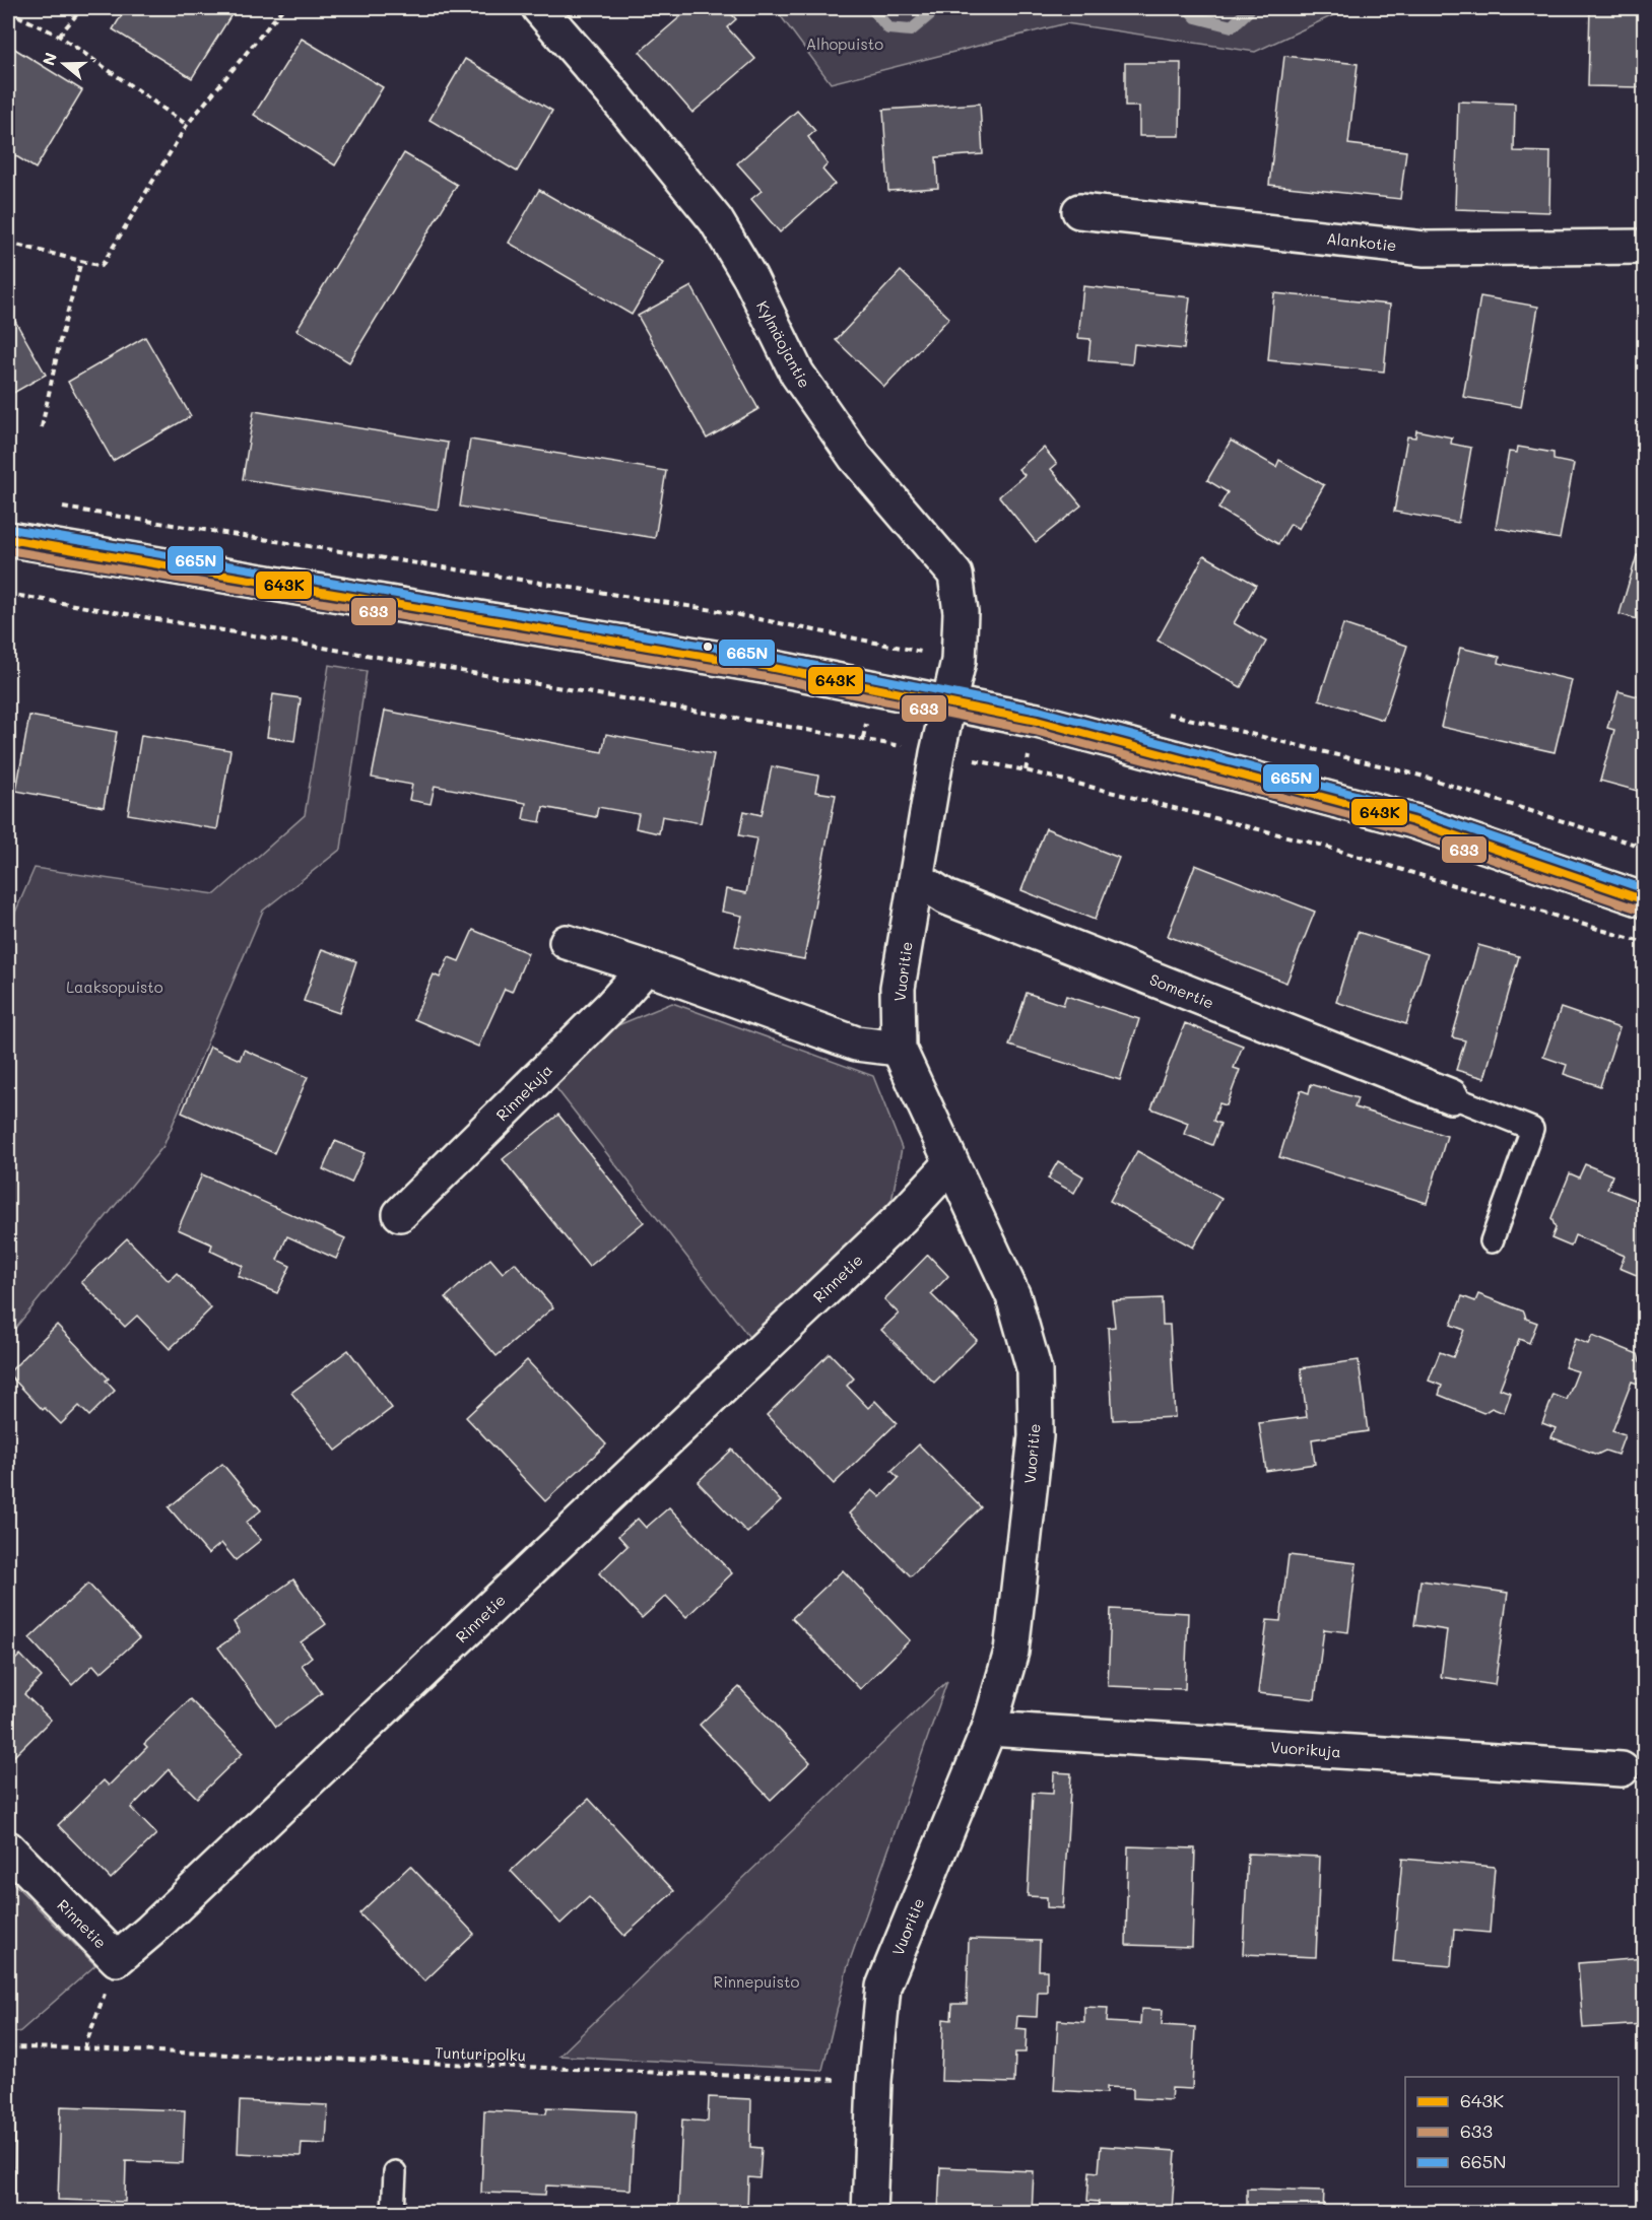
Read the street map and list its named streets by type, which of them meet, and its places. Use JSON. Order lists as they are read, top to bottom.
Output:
{
  "streets": {
    "street": [
      "Alankotie",
      "Kylmäojantie",
      "Vuoritie",
      "Somertie",
      "Rinnekuja",
      "Rinnetie",
      "Vuorikuja"
    ],
    "path": ["Tunturipolku"]
  },
  "crossings": [
    ["Kylmäojantie", "Vuoritie"],
    ["Vuoritie", "Somertie"],
    ["Vuoritie", "Rinnetie"],
    ["Vuoritie", "Vuorikuja"],
    ["Vuoritie", "Tunturipolku"]
  ],
  "parks": ["Alhopuisto", "Laaksopuisto", "Rinnepuisto"],
  "lines": ["transit line 665N", "transit line 643K", "transit line 633"],
  "legend": ["643K", "633", "665N"],
  "north": "left"
}
